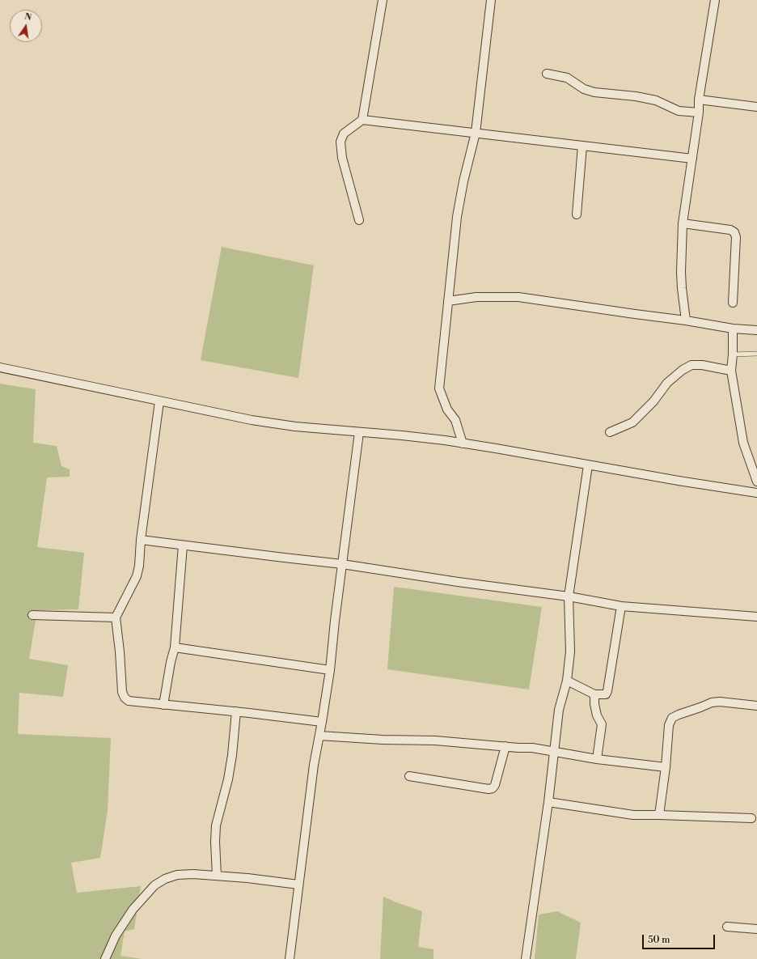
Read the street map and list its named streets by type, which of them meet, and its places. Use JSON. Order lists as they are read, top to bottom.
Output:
{
  "scale_bar": "50 m",
  "north": "top"
}
